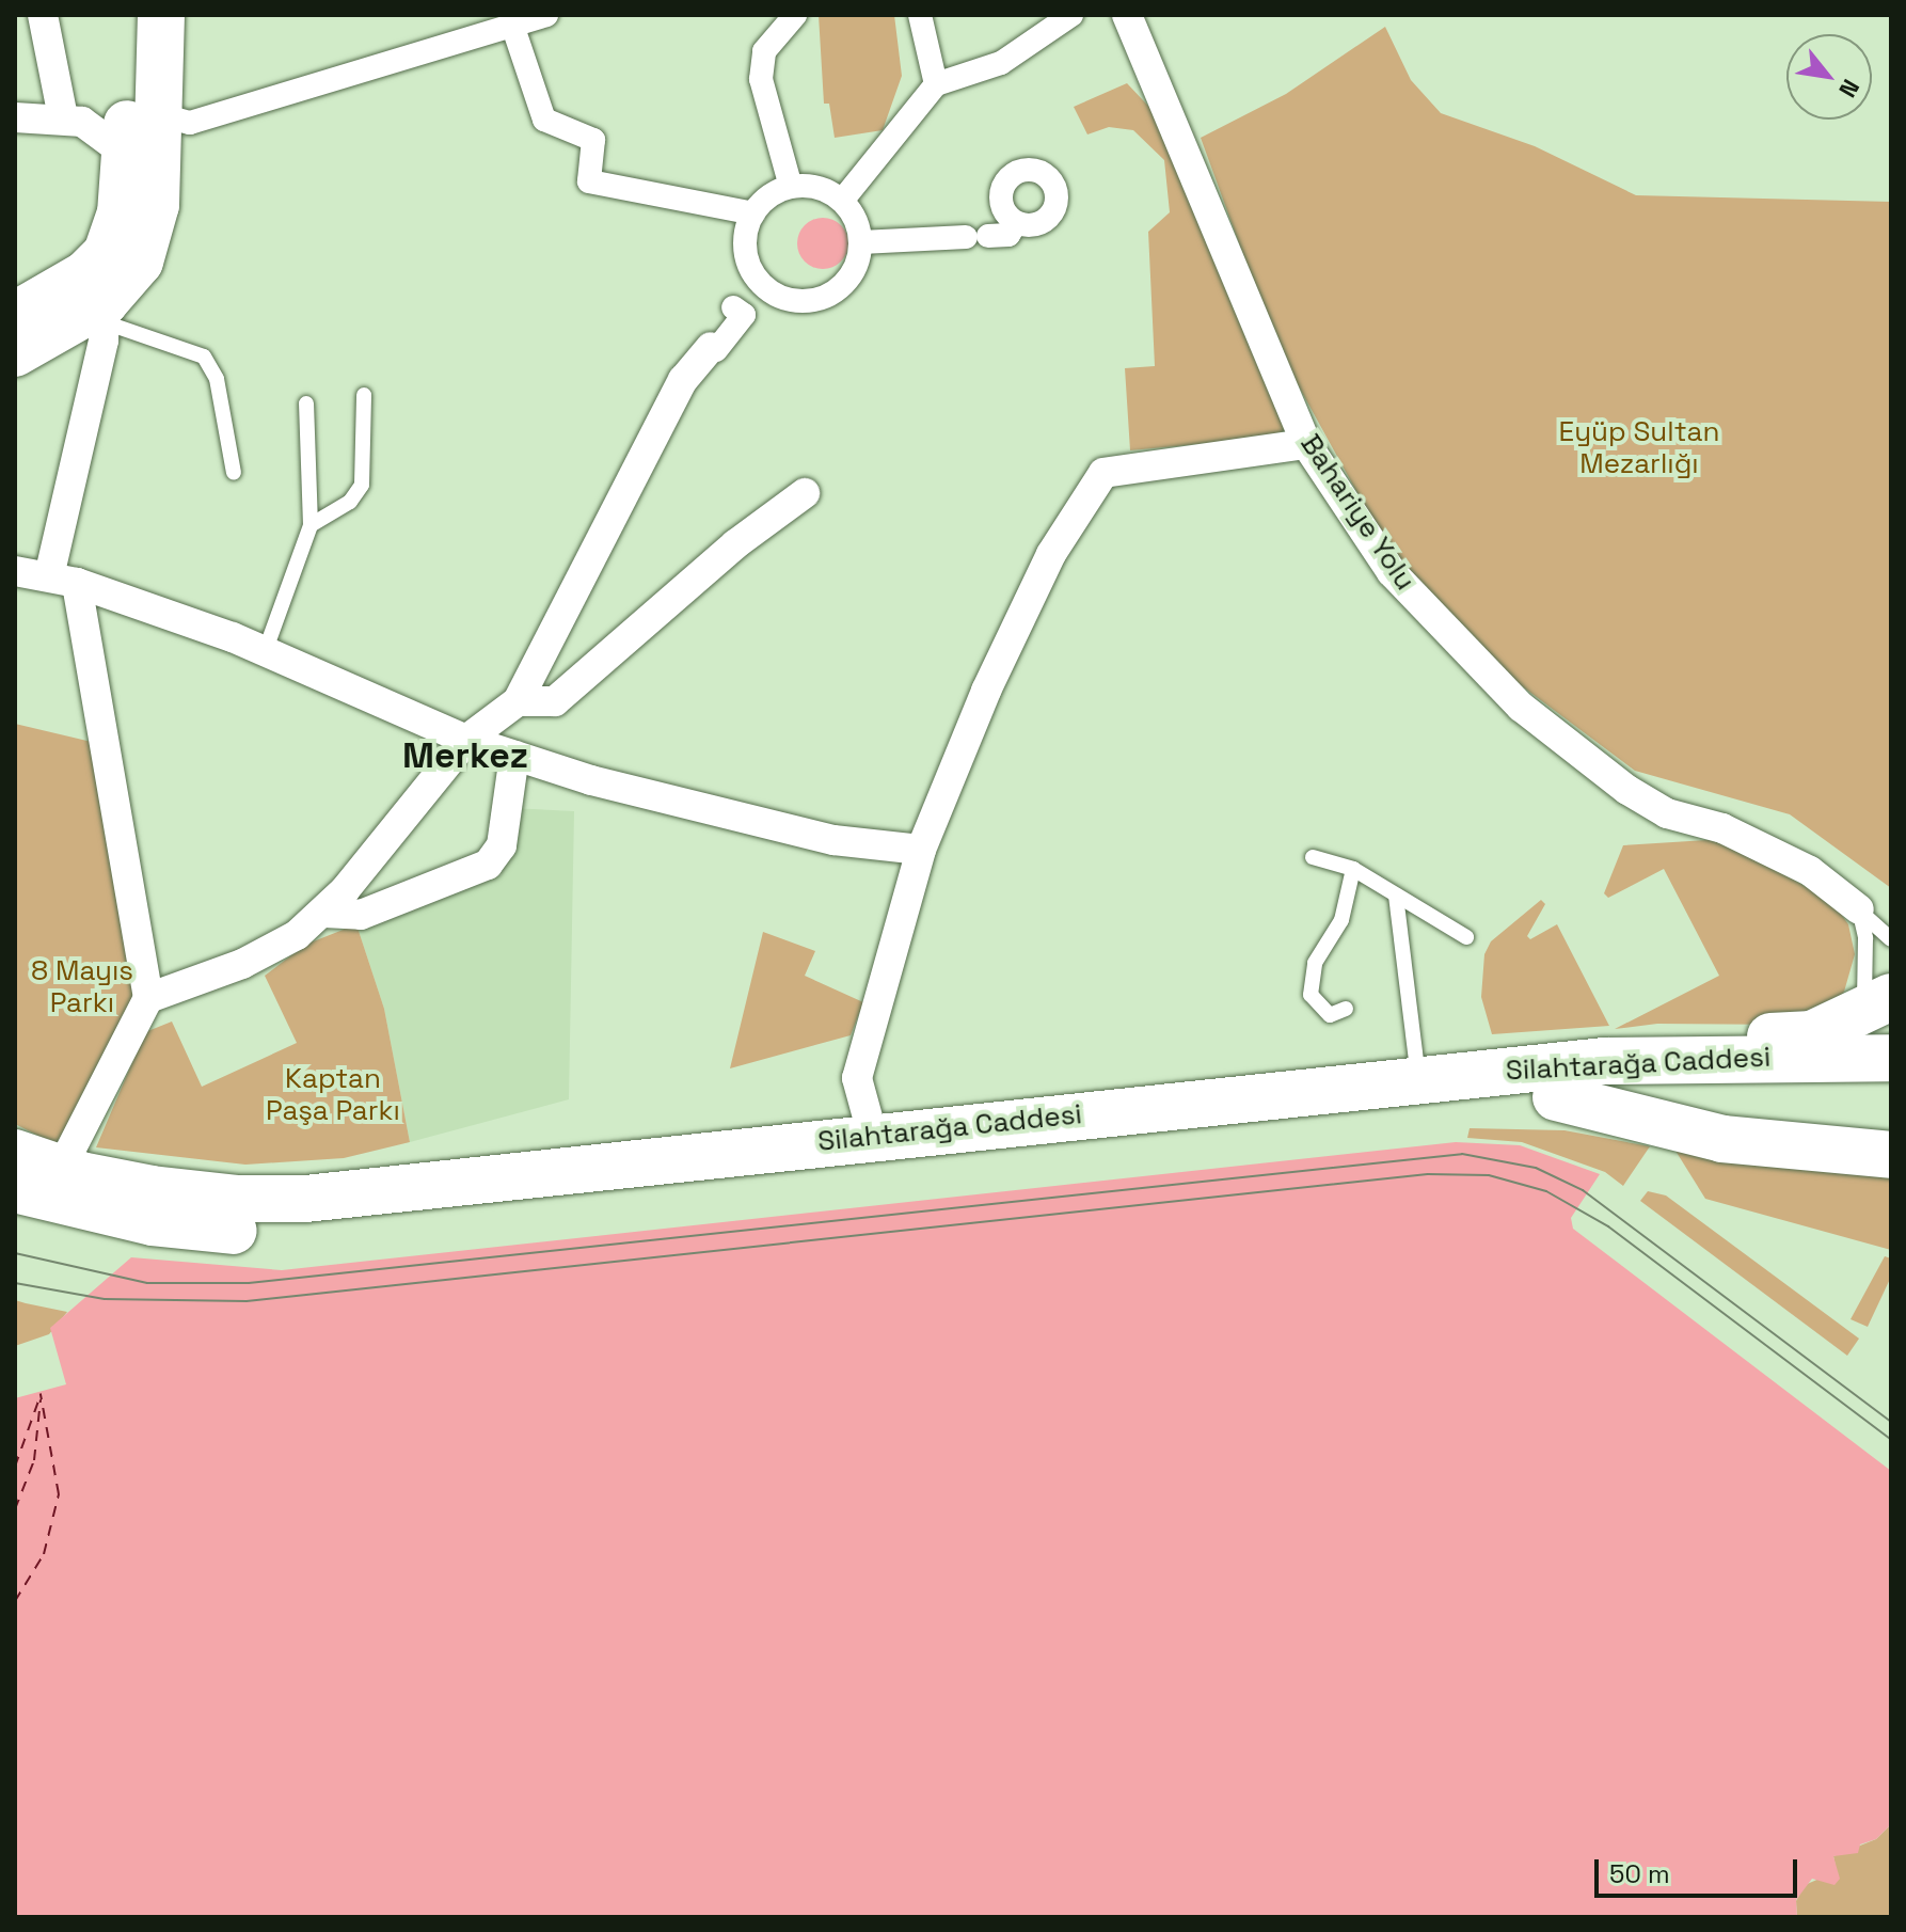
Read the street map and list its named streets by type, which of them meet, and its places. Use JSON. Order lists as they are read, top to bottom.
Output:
{
  "streets": {
    "main road": ["Silahtarağa Caddesi"],
    "street": ["Bahariye Yolu"]
  },
  "districts": ["Merkez"],
  "parks": ["Eyüp Sultan Mezarlığı", "8 Mayıs Parkı", "Kaptan Paşa Parkı"],
  "scale_bar": "50 m",
  "north": "bottom right"
}
